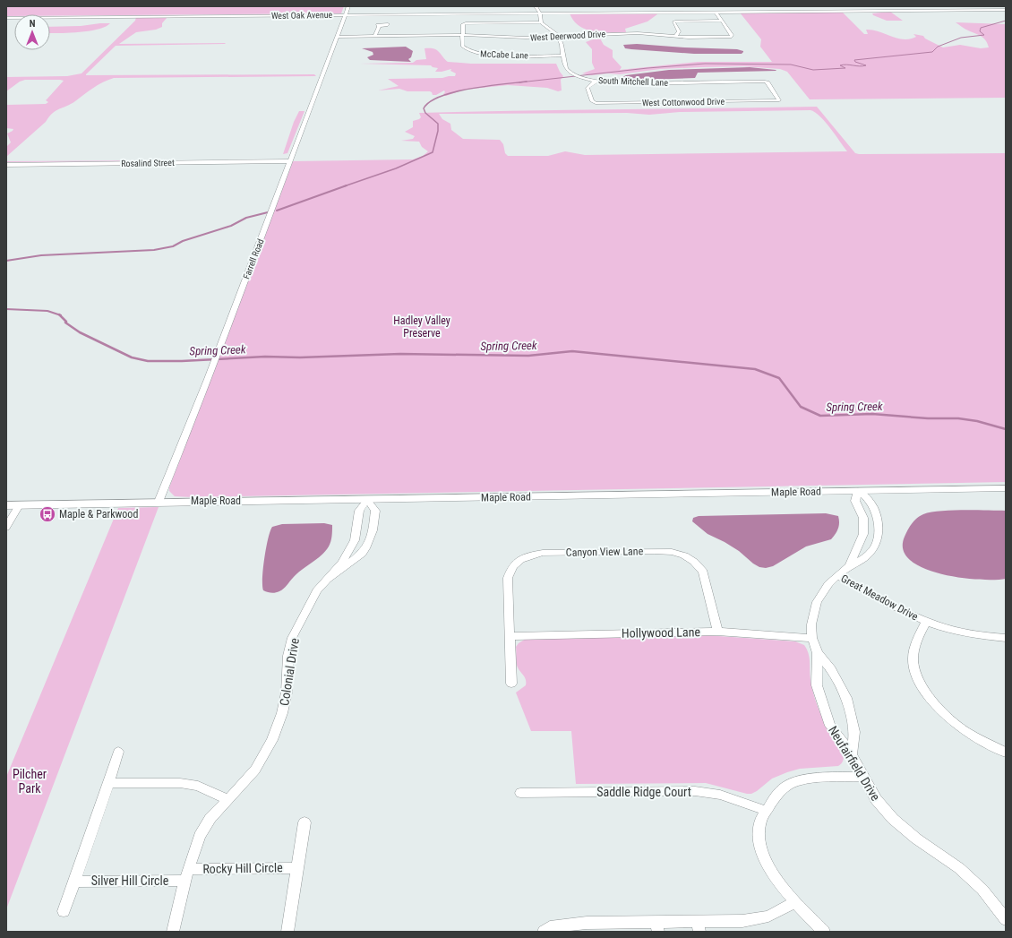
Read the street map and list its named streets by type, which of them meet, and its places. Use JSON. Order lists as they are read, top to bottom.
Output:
{
  "streets": {
    "main road": ["Maple Road"],
    "street": [
      "West Oak Avenue",
      "West Deerwood Drive",
      "McCabe Lane",
      "South Mitchell Lane",
      "West Cottonwood Drive",
      "Rosalind Street",
      "Farrell Road",
      "Canyon View Lane",
      "Great Meadow Drive",
      "Hollywood Lane",
      "Colonial Drive",
      "Neufairfield Drive",
      "Saddle Ridge Court",
      "Rocky Hill Circle",
      "Silver Hill Circle"
    ]
  },
  "crossings": [
    ["West Oak Avenue", "Farrell Road"],
    ["West Deerwood Drive", "McCabe Lane"],
    ["West Deerwood Drive", "South Mitchell Lane"],
    ["West Deerwood Drive", "Farrell Road"],
    ["McCabe Lane", "South Mitchell Lane"],
    ["South Mitchell Lane", "West Cottonwood Drive"],
    ["Rosalind Street", "Farrell Road"],
    ["Farrell Road", "Maple Road"],
    ["Maple Road", "Colonial Drive"],
    ["Maple Road", "Neufairfield Drive"],
    ["Canyon View Lane", "Hollywood Lane"],
    ["Great Meadow Drive", "Neufairfield Drive"],
    ["Hollywood Lane", "Neufairfield Drive"],
    ["Colonial Drive", "Rocky Hill Circle"],
    ["Colonial Drive", "Silver Hill Circle"],
    ["Rocky Hill Circle", "Silver Hill Circle"]
  ],
  "water": ["Spring Creek"],
  "parks": ["Hadley Valley Preserve", "Pilcher Park"],
  "places": {
    "bus stop": ["Maple & Parkwood"]
  },
  "north": "top"
}
